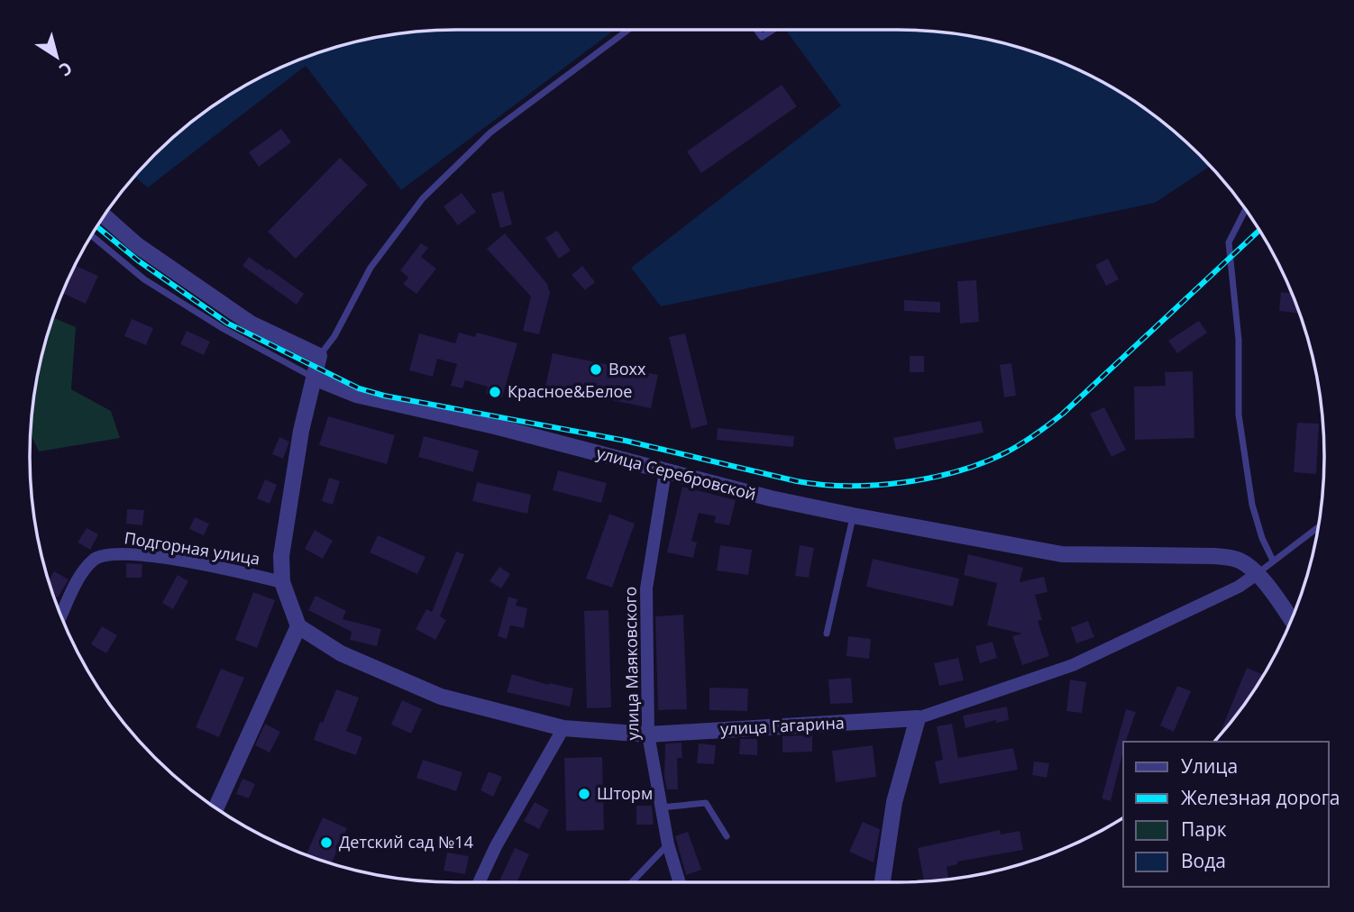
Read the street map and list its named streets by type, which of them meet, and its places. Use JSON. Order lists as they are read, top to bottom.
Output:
{
  "streets": {
    "street": [
      "улица Серебровской",
      "Подгорная улица",
      "улица Маяковского",
      "улица Гагарина"
    ]
  },
  "crossings": [
    ["улица Серебровской", "улица Маяковского"],
    ["улица Серебровской", "улица Гагарина"],
    ["улица Маяковского", "улица Гагарина"]
  ],
  "places": [
    "Boxx",
    "Красное&Белое",
    "Шторм",
    "Детский сад №14"
  ],
  "legend": [
    "Улица",
    "Железная дорога",
    "Парк",
    "Вода"
  ],
  "north": "bottom right"
}
